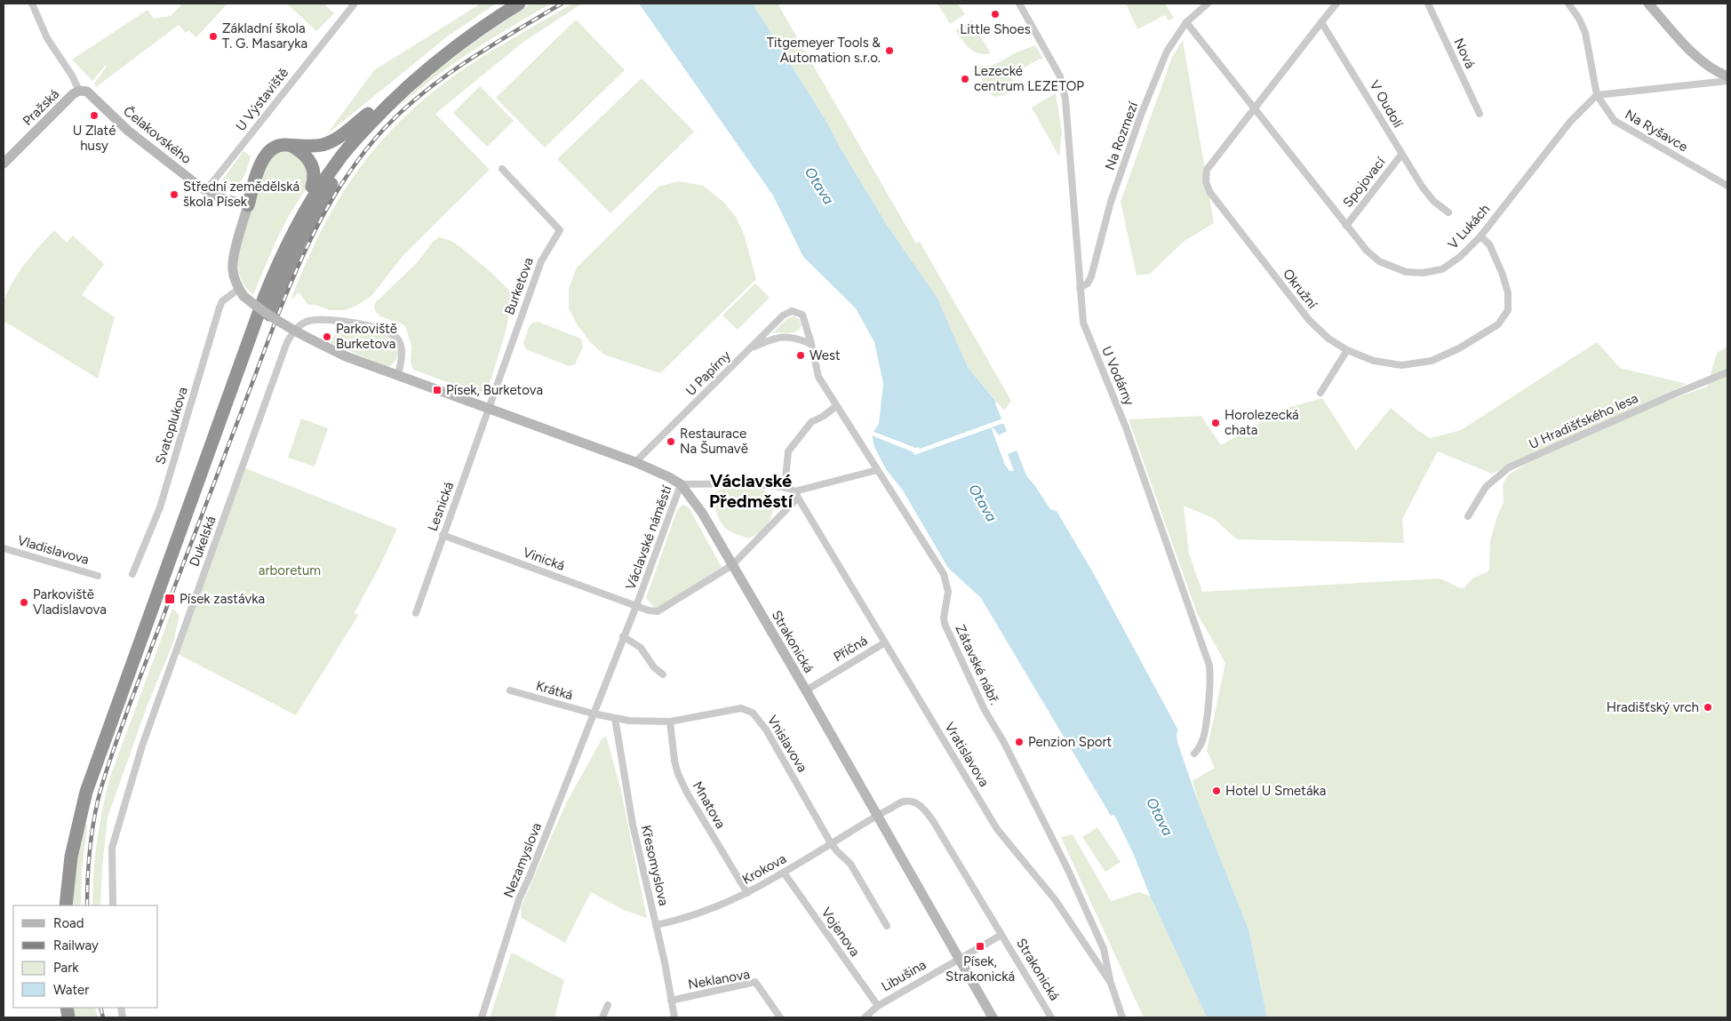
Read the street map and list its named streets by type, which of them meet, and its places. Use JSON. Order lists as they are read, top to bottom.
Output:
{
  "streets": {
    "main road": ["Pražská", "Čelakovského", "Strakonická"],
    "street": [
      "Nová",
      "U Výstaviště",
      "V Oudolí",
      "Na Ryšavce",
      "Na Rozmezí",
      "Spojovací",
      "V Lukách",
      "Burketova",
      "Okružní",
      "U Papírny",
      "U Vodárny",
      "U Hradišťského lesa",
      "Svatoplukova",
      "Lesnická",
      "Václavské náměstí",
      "Dukelská",
      "Vladislavova",
      "Vinická",
      "Příčná",
      "Zátavské nábř.",
      "Krátká",
      "Vnislavova",
      "Vratislavova",
      "Mnatova",
      "Nezamyslova",
      "Křesomyslova",
      "Krokova",
      "Vojenova",
      "Libušina",
      "Neklanova"
    ]
  },
  "crossings": [
    ["U Výstaviště", "Čelakovského"],
    ["V Oudolí", "Spojovací"],
    ["V Oudolí", "Okružní"],
    ["Pražská", "Čelakovského"],
    ["Na Ryšavce", "V Lukách"],
    ["Na Rozmezí", "V Lukách"],
    ["Na Rozmezí", "U Vodárny"],
    ["Spojovací", "V Lukách"],
    ["V Lukách", "Okružní"],
    ["Burketova", "Lesnická"],
    ["U Papírny", "Zátavské nábř."],
    ["Lesnická", "Vinická"],
    ["Václavské náměstí", "Vinická"],
    ["Václavské náměstí", "Strakonická"],
    ["Václavské náměstí", "Krátká"],
    ["Václavské náměstí", "Vnislavova"],
    ["Václavské náměstí", "Vratislavova"],
    ["Václavské náměstí", "Nezamyslova"],
    ["Strakonická", "Příčná"],
    ["Strakonická", "Krokova"],
    ["Strakonická", "Libušina"],
    ["Příčná", "Vratislavova"],
    ["Zátavské nábř.", "Vratislavova"],
    ["Krátká", "Vnislavova"],
    ["Krátká", "Nezamyslova"],
    ["Vnislavova", "Mnatova"],
    ["Vnislavova", "Nezamyslova"],
    ["Vnislavova", "Křesomyslova"],
    ["Vnislavova", "Krokova"],
    ["Mnatova", "Krokova"],
    ["Křesomyslova", "Krokova"],
    ["Křesomyslova", "Neklanova"],
    ["Krokova", "Vojenova"],
    ["Vojenova", "Libušina"]
  ],
  "districts": ["Václavské Předměstí"],
  "water": ["Otava"],
  "parks": ["arboretum"],
  "places": {
    "other": [
      "Little Shoes",
      "Základní škola T. G. Masaryka",
      "Titgemeyer Tools & Automation s.r.o.",
      "Lezecké centrum LEZETOP",
      "U Zlaté husy",
      "Střední zemědělská škola Písek",
      "Parkoviště Burketova",
      "West",
      "Horolezecká chata",
      "Restaurace Na Šumavě",
      "Parkoviště Vladislavova",
      "Hradišťský vrch",
      "Penzion Sport",
      "Hotel U Smetáka"
    ],
    "transit": ["Písek, Burketova", "Písek zastávka", "Písek, Strakonická"]
  },
  "legend": [
    "Road",
    "Railway",
    "Park",
    "Water"
  ]
}
